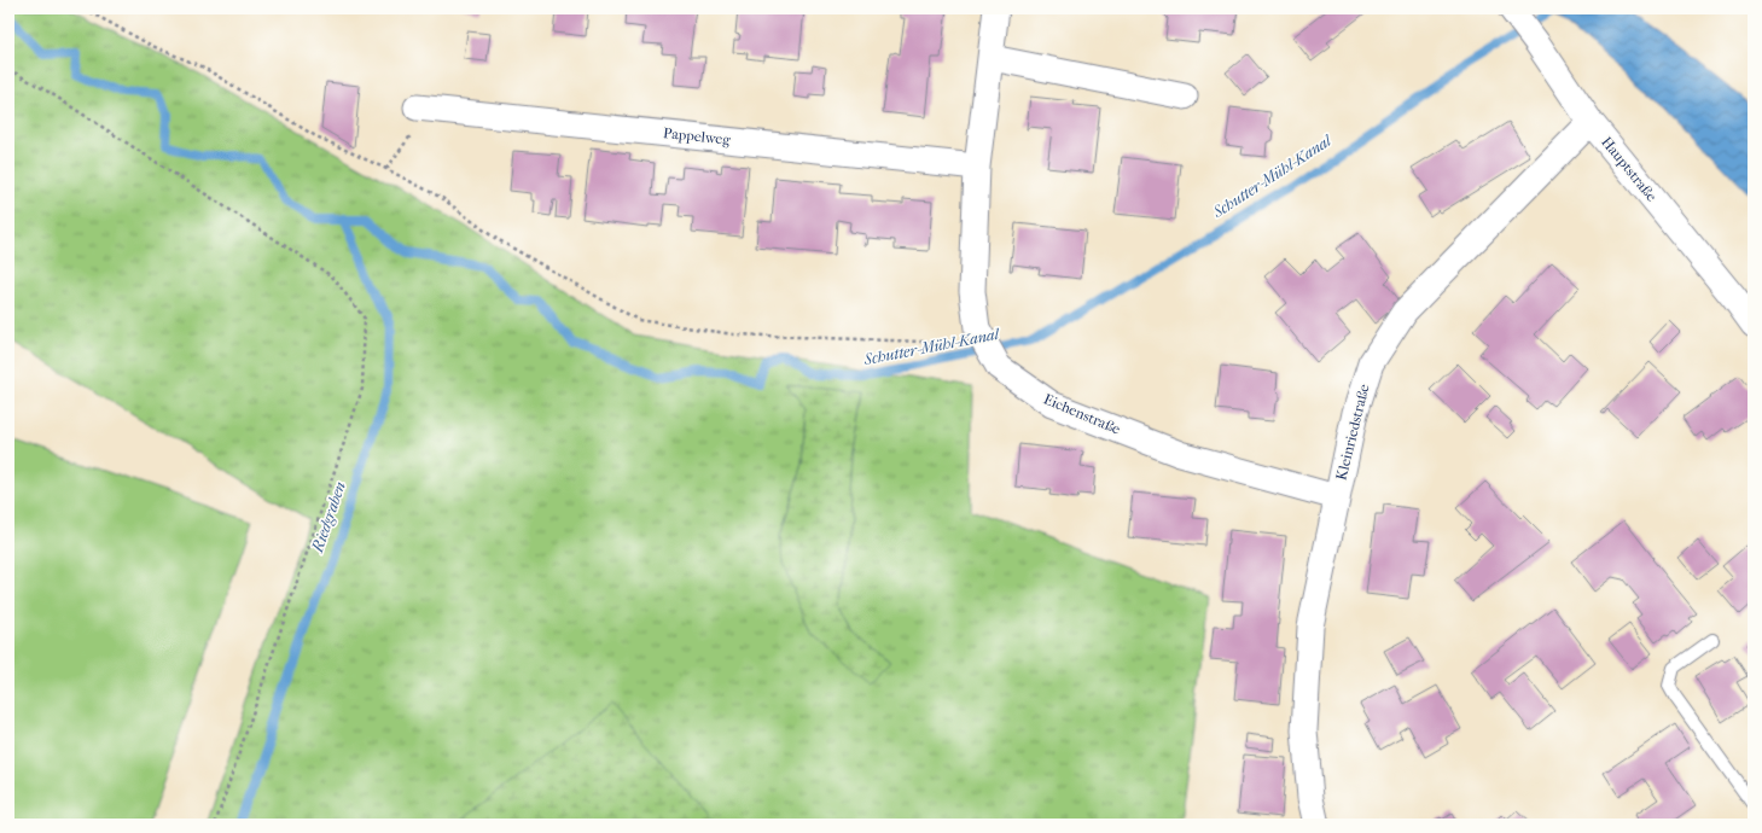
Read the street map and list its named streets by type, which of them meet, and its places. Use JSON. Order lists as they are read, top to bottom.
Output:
{
  "streets": {
    "street": [
      "Pappelweg",
      "Hauptstraße",
      "Eichenstraße",
      "Kleinriedstraße"
    ]
  },
  "crossings": [
    ["Pappelweg", "Eichenstraße"],
    ["Hauptstraße", "Kleinriedstraße"],
    ["Eichenstraße", "Kleinriedstraße"]
  ],
  "water": ["Schutter-Mühl-Kanal", "Riedgraben"]
}
